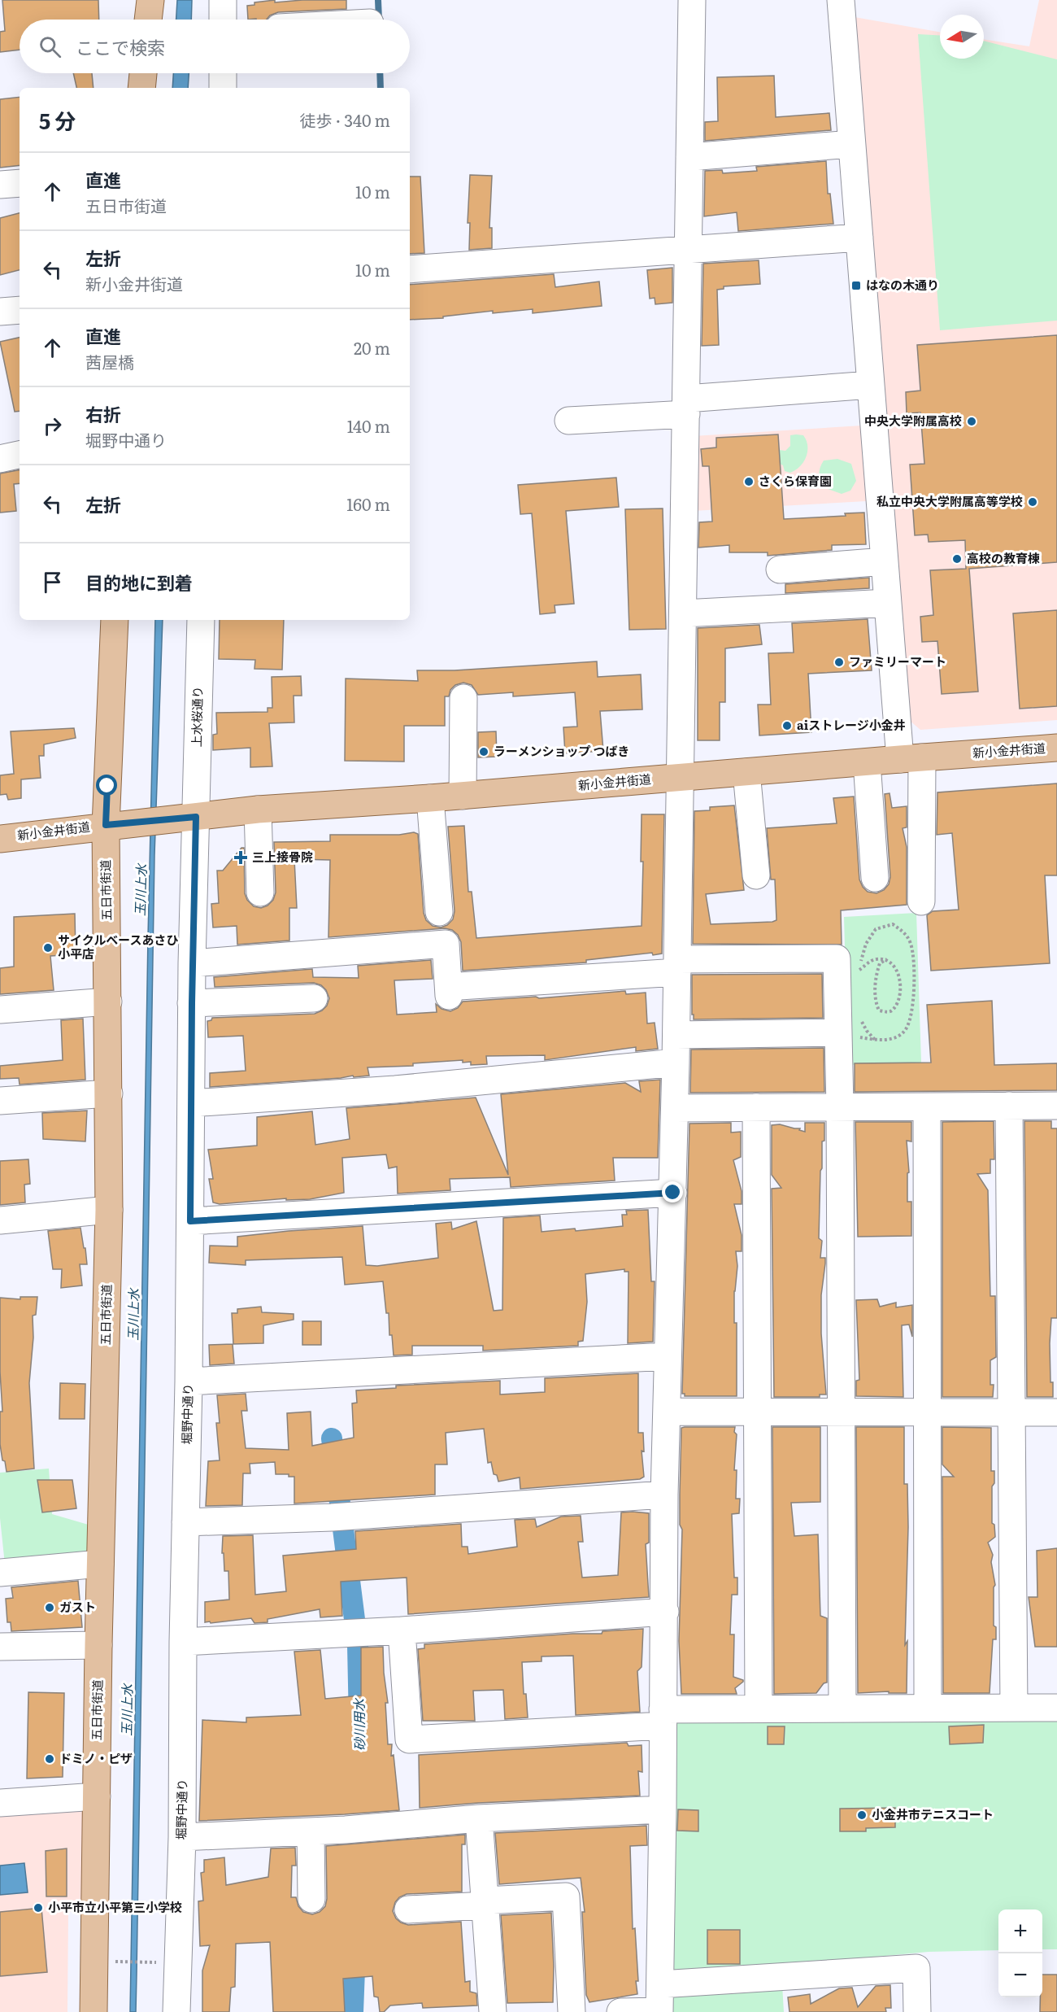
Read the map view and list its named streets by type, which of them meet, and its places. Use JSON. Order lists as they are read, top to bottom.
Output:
{
  "streets": {
    "main road": ["新小金井街道", "五日市街道"],
    "street": ["上水桜通り", "堀野中通り"]
  },
  "crossings": [
    ["上水桜通り", "新小金井街道"],
    ["上水桜通り", "堀野中通り"],
    ["新小金井街道", "五日市街道"],
    ["新小金井街道", "堀野中通り"]
  ],
  "water": ["玉川上水", "砂川用水"],
  "places": {
    "transit": ["はなの木通り"],
    "other": [
      "中央大学附属高校",
      "さくら保育園",
      "私立中央大学附属高等学校",
      "高校の教育棟",
      "ファミリーマート",
      "aiストレージ小金井",
      "ラーメンショップ つばき",
      "サイクルベースあさひ 小平店",
      "ガスト",
      "ドミノ・ピザ",
      "小金井市テニスコート",
      "小平市立小平第三小学校"
    ],
    "health": ["三上接骨院"]
  },
  "north": "left",
  "page": {
    "search": "ここで検索",
    "heading": ["5 分", "徒歩 · 340 m"],
    "list": [
      ["直進", "五日市街道", "10 m"],
      ["左折", "新小金井街道", "10 m"],
      ["直進", "茜屋橋", "20 m"],
      ["右折", "堀野中通り", "140 m"],
      ["左折", "160 m"],
      "目的地に到着"
    ],
    "map_buttons": ["+", "−"]
  }
}
